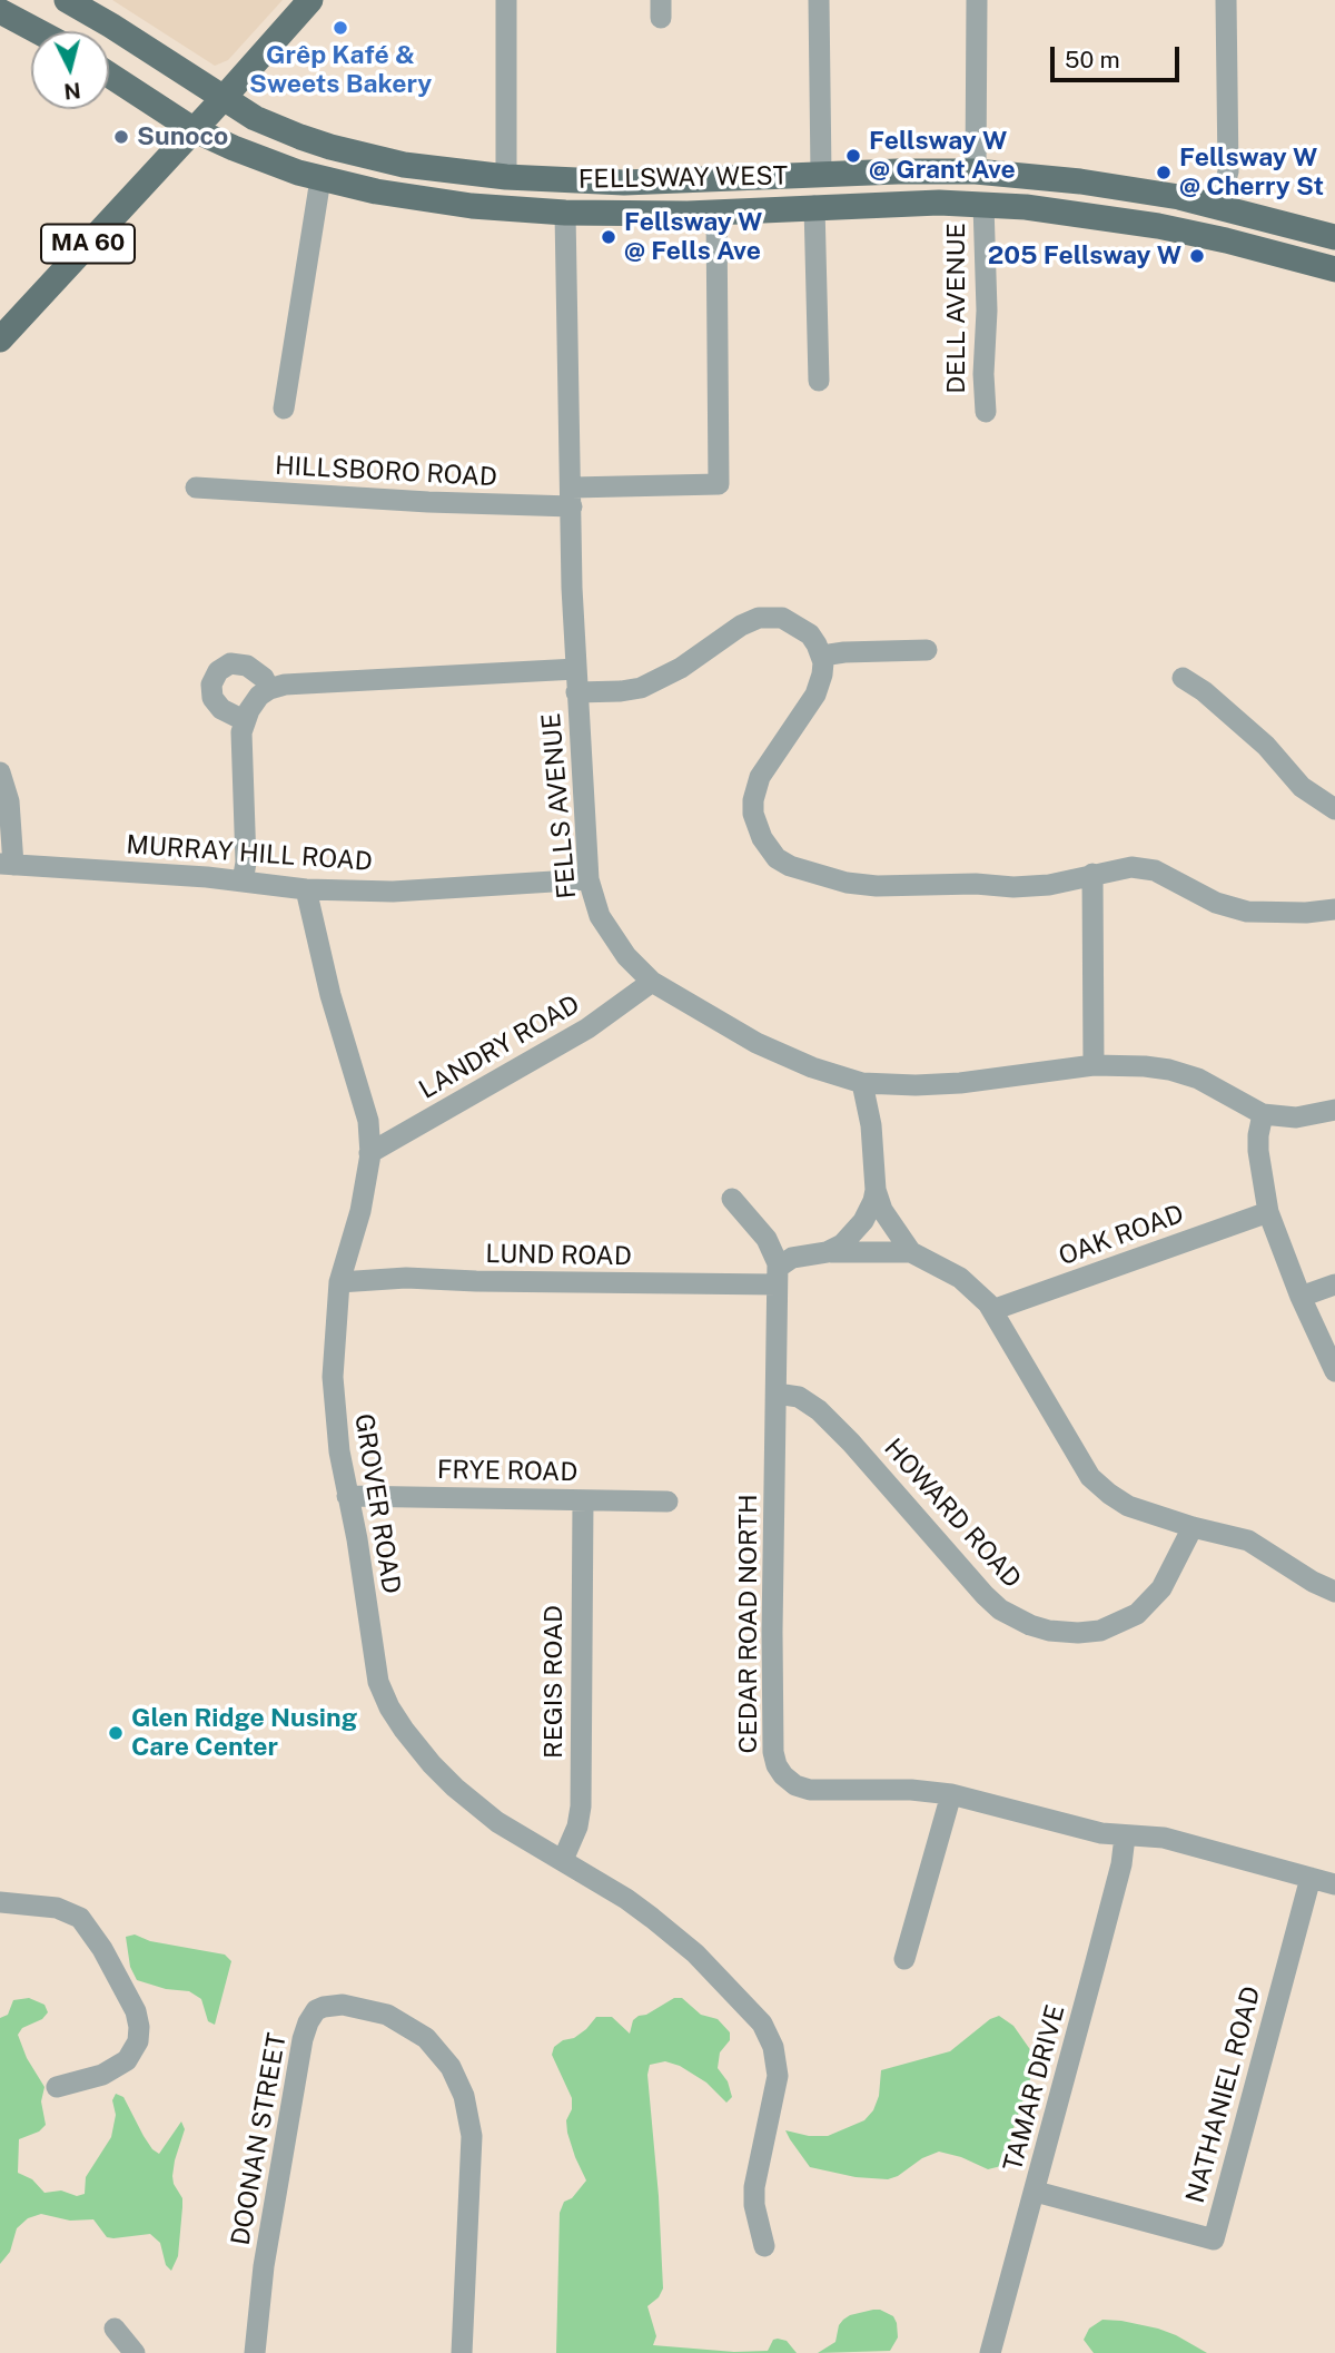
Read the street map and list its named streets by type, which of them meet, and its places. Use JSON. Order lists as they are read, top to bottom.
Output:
{
  "streets": {
    "main road": ["FELLSWAY WEST", "MA 60"],
    "street": [
      "DELL AVENUE",
      "HILLSBORO ROAD",
      "FELLS AVENUE",
      "MURRAY HILL ROAD",
      "LANDRY ROAD",
      "OAK ROAD",
      "LUND ROAD",
      "FRYE ROAD",
      "GROVER ROAD",
      "HOWARD ROAD",
      "CEDAR ROAD NORTH",
      "REGIS ROAD",
      "TAMAR DRIVE",
      "NATHANIEL ROAD",
      "DOONAN STREET"
    ]
  },
  "crossings": [
    ["FELLSWAY WEST", "MA 60"],
    ["FELLSWAY WEST", "DELL AVENUE"],
    ["FELLSWAY WEST", "HILLSBORO ROAD"],
    ["FELLSWAY WEST", "FELLS AVENUE"],
    ["HILLSBORO ROAD", "FELLS AVENUE"],
    ["FELLS AVENUE", "MURRAY HILL ROAD"],
    ["FELLS AVENUE", "LANDRY ROAD"],
    ["MURRAY HILL ROAD", "GROVER ROAD"],
    ["LANDRY ROAD", "GROVER ROAD"],
    ["LUND ROAD", "GROVER ROAD"],
    ["LUND ROAD", "CEDAR ROAD NORTH"],
    ["FRYE ROAD", "GROVER ROAD"],
    ["FRYE ROAD", "REGIS ROAD"],
    ["GROVER ROAD", "REGIS ROAD"],
    ["HOWARD ROAD", "CEDAR ROAD NORTH"],
    ["CEDAR ROAD NORTH", "TAMAR DRIVE"],
    ["CEDAR ROAD NORTH", "NATHANIEL ROAD"],
    ["TAMAR DRIVE", "NATHANIEL ROAD"]
  ],
  "places": [
    "Grêp Kafé & Sweets Bakery",
    "Sunoco",
    "Fellsway W @ Grant Ave",
    "Fellsway W @ Cherry St",
    "Fellsway W @ Fells Ave",
    "205 Fellsway W",
    "Glen Ridge Nusing Care Center"
  ],
  "scale_bar": "50 m",
  "north": "bottom"
}
